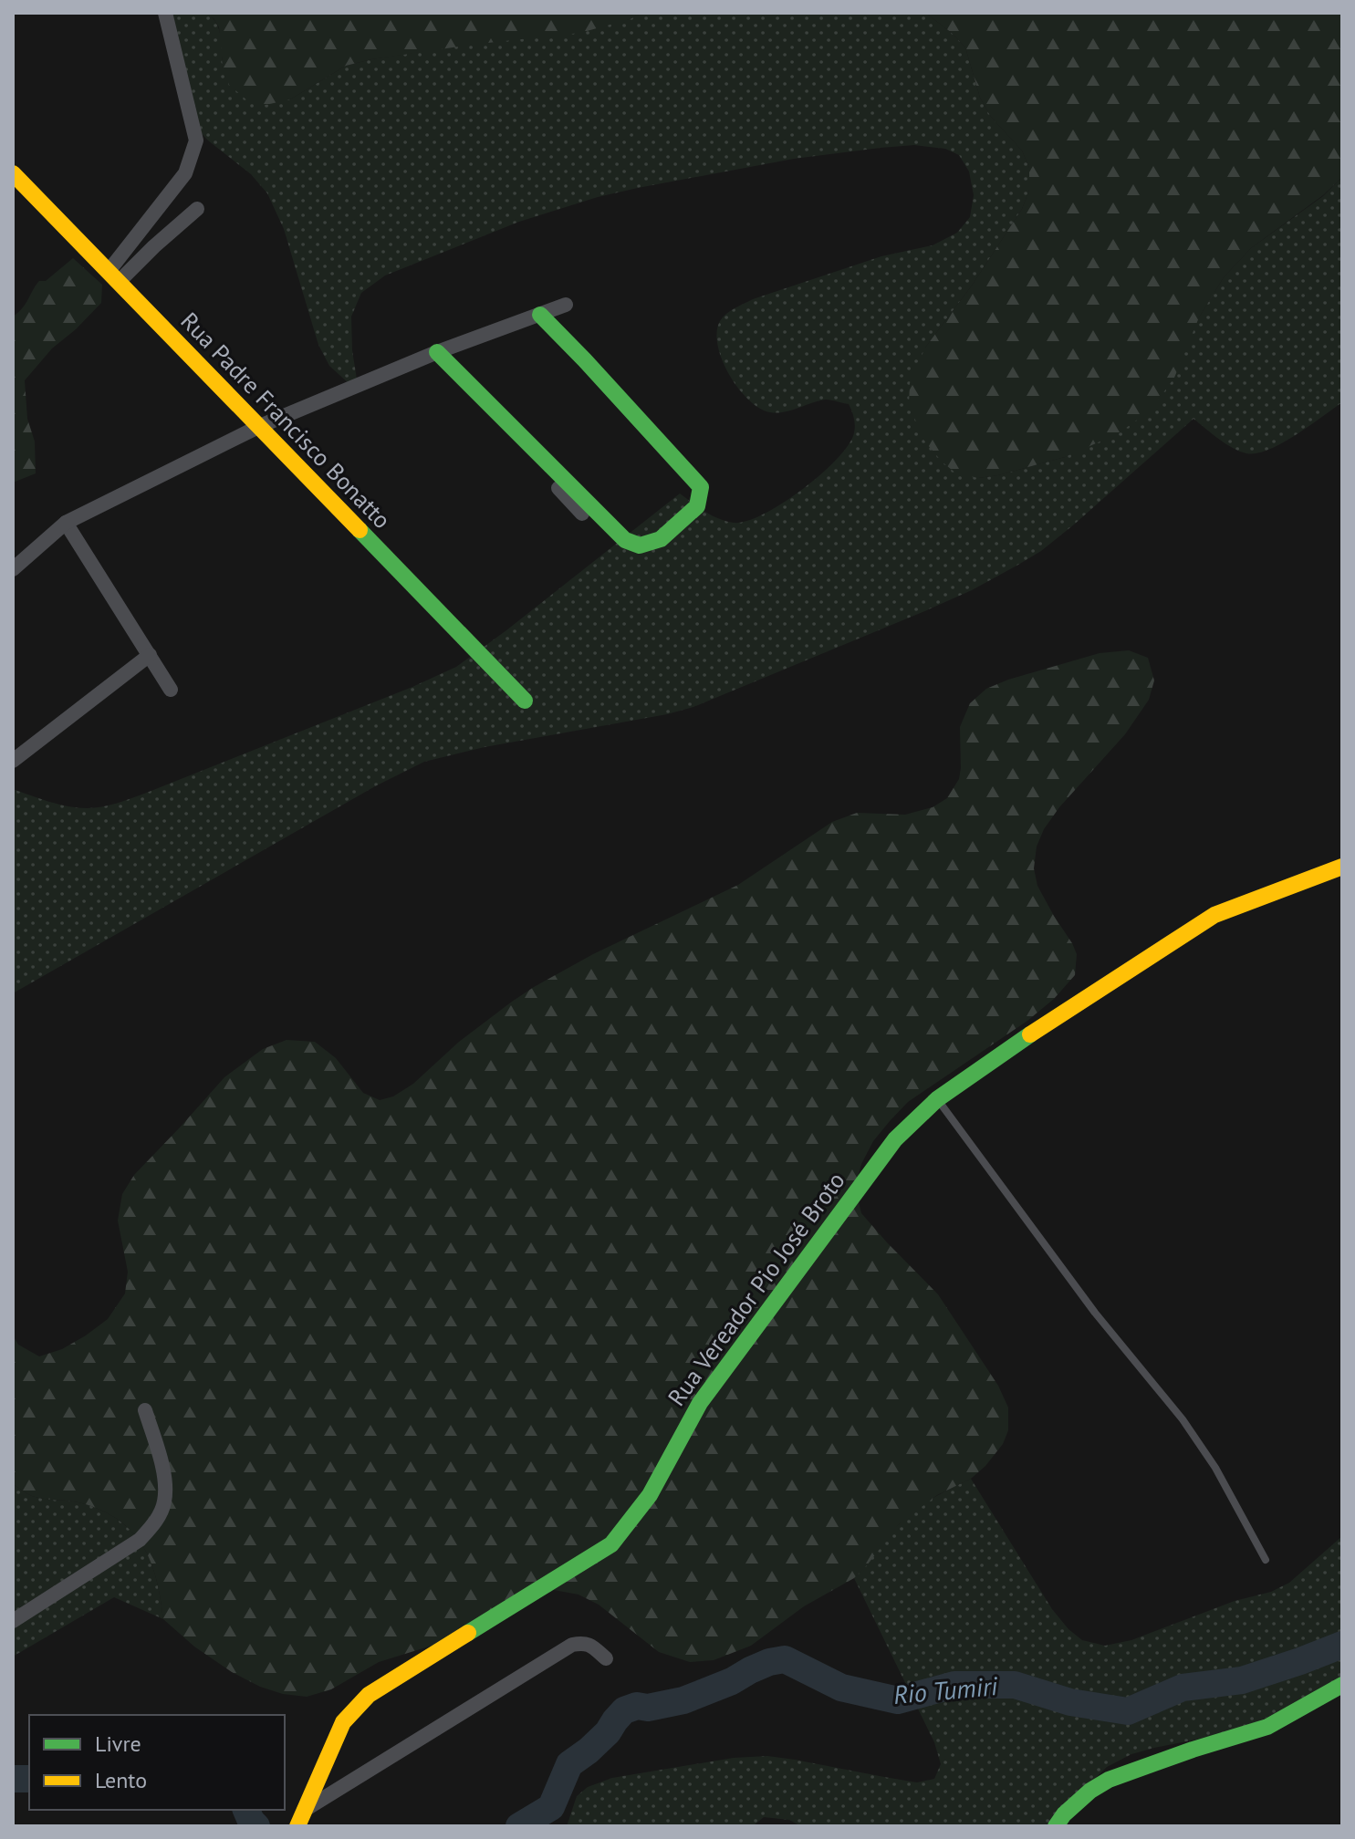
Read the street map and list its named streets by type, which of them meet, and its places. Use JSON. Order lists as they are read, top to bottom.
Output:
{
  "streets": {
    "street": ["Rua Padre Francisco Bonatto", "Rua Vereador Pio José Broto"]
  },
  "water": ["Rio Tumiri"],
  "legend": ["Livre", "Lento"]
}
